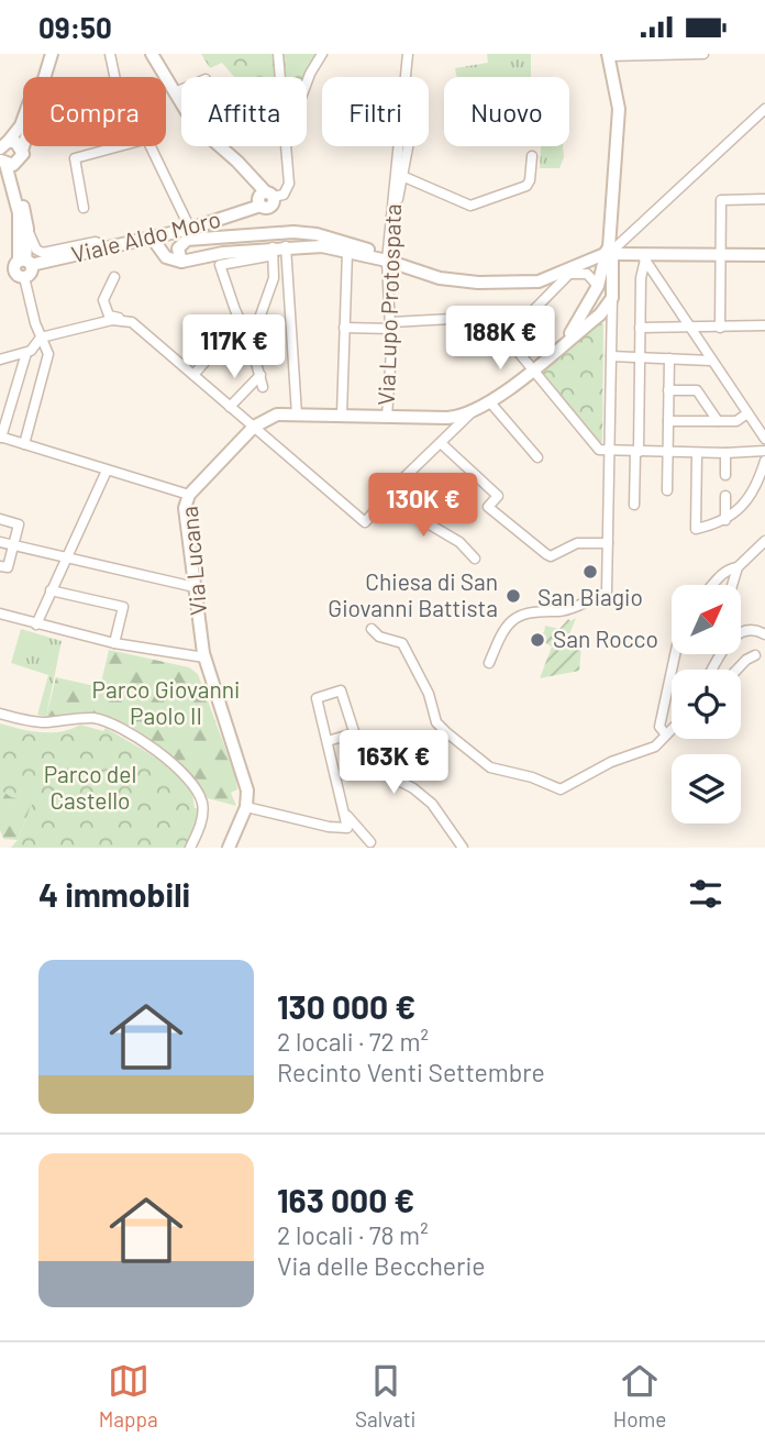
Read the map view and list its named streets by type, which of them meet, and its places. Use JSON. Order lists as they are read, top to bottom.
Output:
{
  "streets": {
    "street": ["Viale Aldo Moro", "Via Lupo Protospata", "Via Lucana"]
  },
  "crossings": [
    ["Via Lupo Protospata", "Via Lucana"]
  ],
  "parks": ["Parco Giovanni Paolo II", "Parco del Castello"],
  "places": ["San Biagio", "Chiesa di San Giovanni Battista", "San Rocco"],
  "north": "top right",
  "page": {
    "status": "09:50",
    "chip": [
      "Compra",
      "Affitta",
      "Filtri",
      "Nuovo"
    ],
    "price": [
      "188K €",
      "117K €",
      "130K €",
      "163K €"
    ],
    "heading": "4 immobili",
    "list": [
      {
        "name": "130 000 €",
        "note": "2 locali · 72 m² · Recinto Venti Settembre"
      },
      {
        "name": "163 000 €",
        "note": "2 locali · 78 m² · Via delle Beccherie"
      }
    ],
    "tabs": ["Mappa", "Salvati", "Home"]
  }
}
